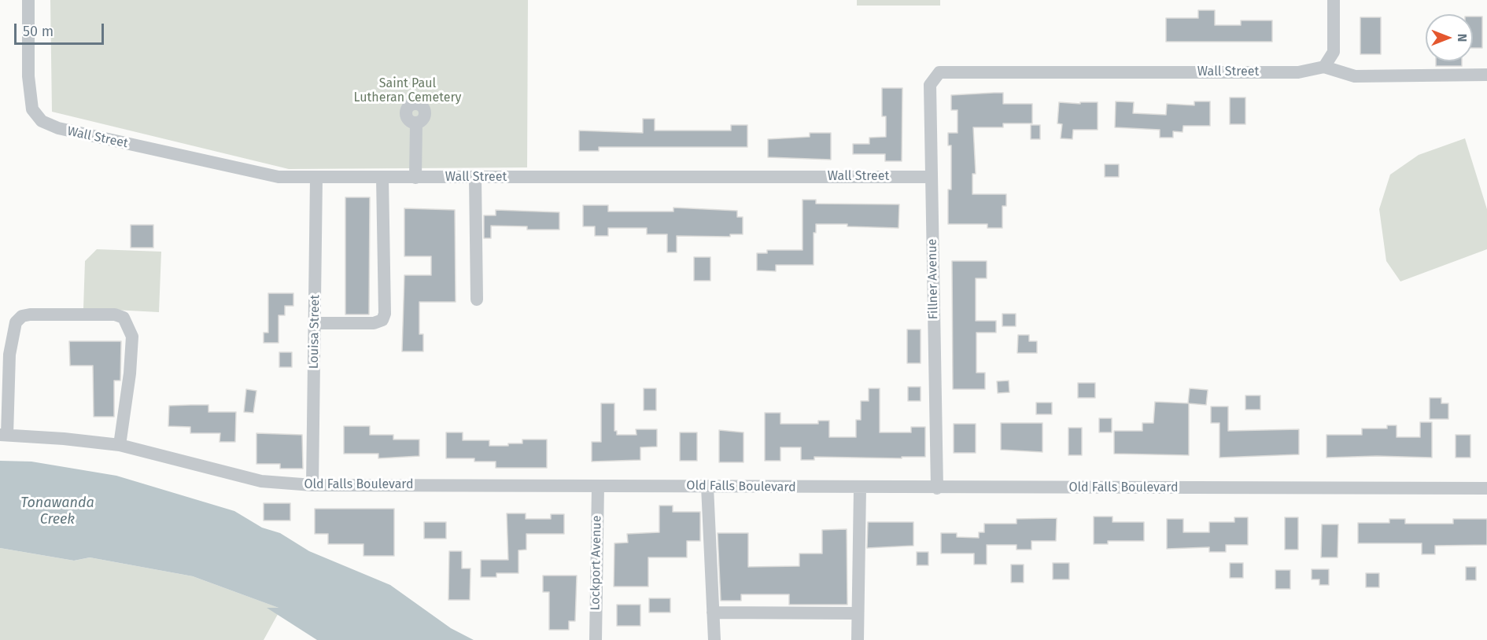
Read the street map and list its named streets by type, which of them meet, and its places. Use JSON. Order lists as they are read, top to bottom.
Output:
{
  "streets": {
    "street": [
      "Wall Street",
      "Fillner Avenue",
      "Louisa Street",
      "Old Falls Boulevard",
      "Lockport Avenue"
    ]
  },
  "crossings": [
    ["Wall Street", "Fillner Avenue"],
    ["Wall Street", "Louisa Street"],
    ["Fillner Avenue", "Old Falls Boulevard"],
    ["Louisa Street", "Old Falls Boulevard"],
    ["Old Falls Boulevard", "Lockport Avenue"]
  ],
  "water": ["Tonawanda Creek"],
  "parks": ["Saint Paul Lutheran Cemetery"],
  "scale_bar": "50 m",
  "north": "right"
}
